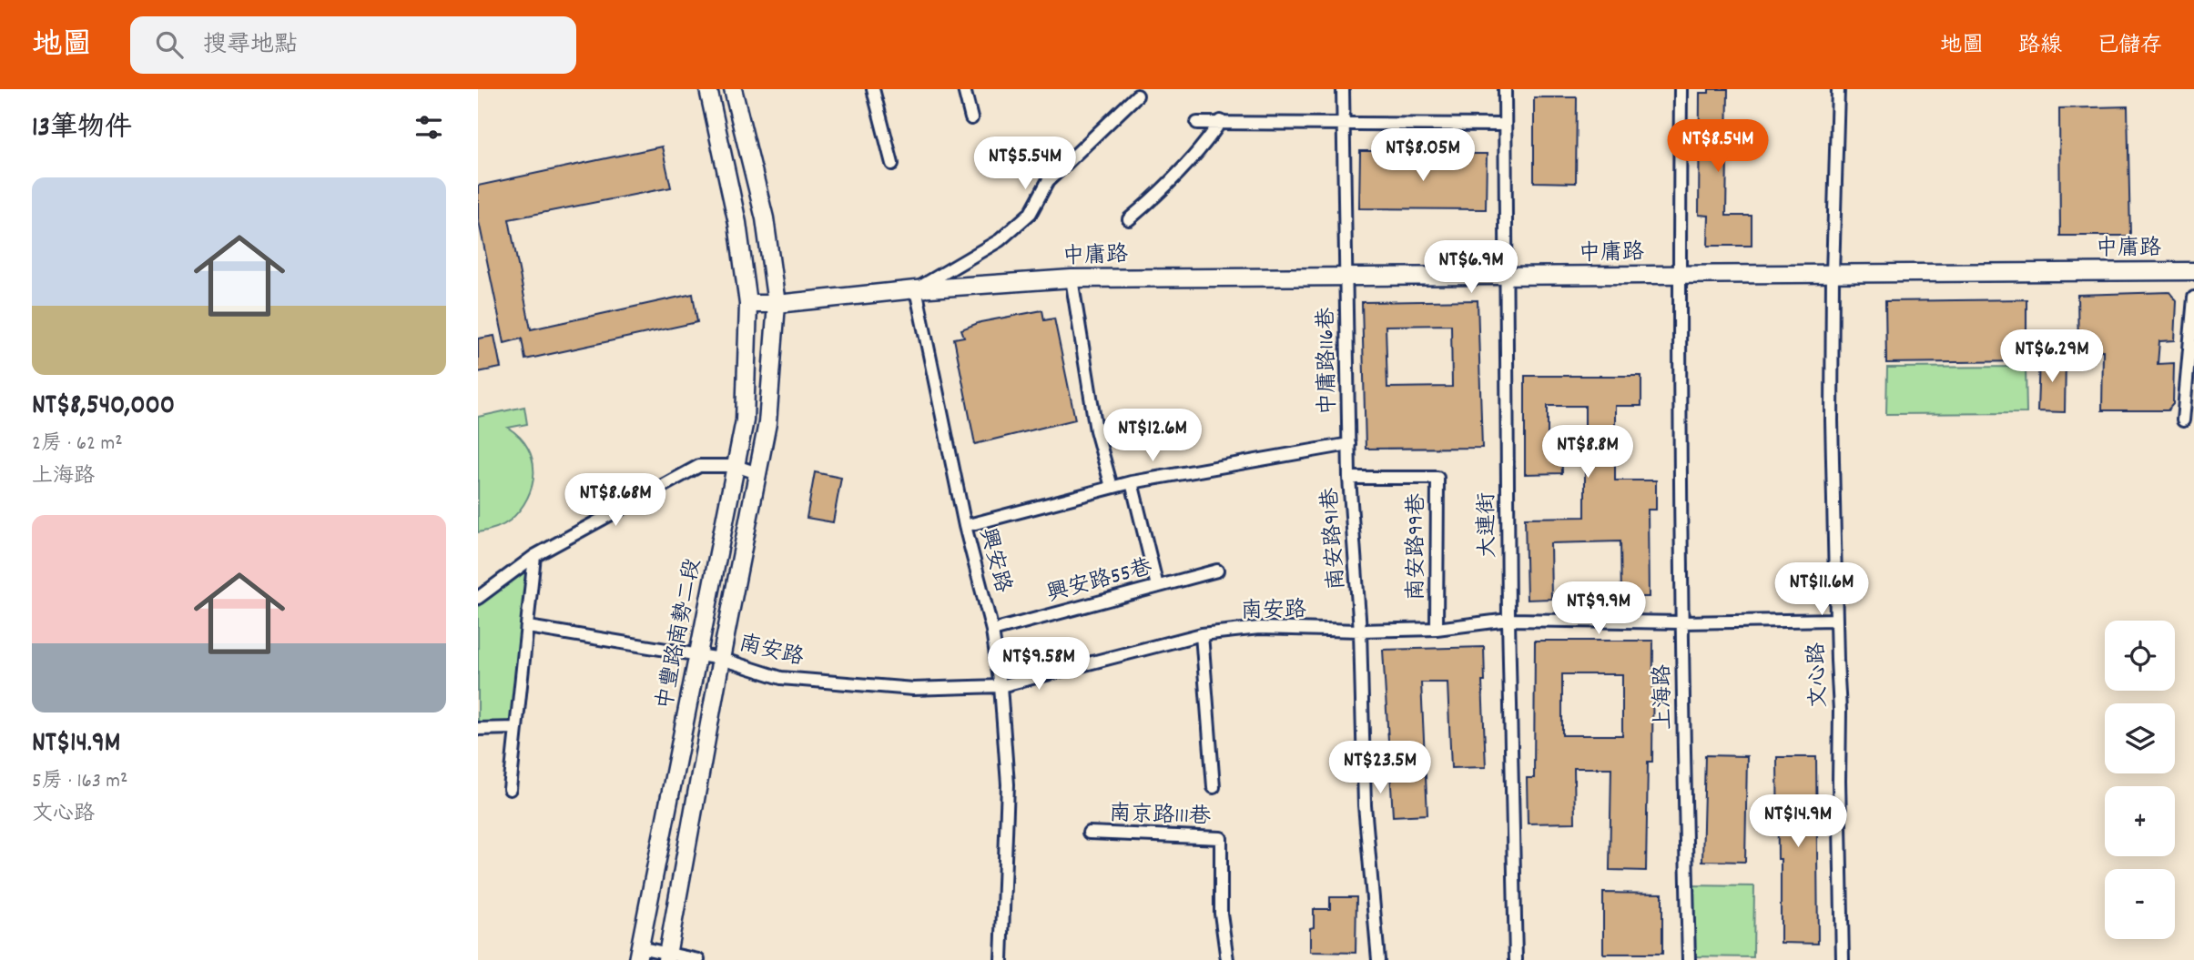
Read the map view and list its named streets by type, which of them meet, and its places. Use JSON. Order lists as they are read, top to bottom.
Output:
{
  "streets": {
    "main road": ["中庸路", "中豐路南勢二段"],
    "street": [
      "中庸路116巷",
      "大連街",
      "南安路91巷",
      "南安路99巷",
      "興安路",
      "興安路55巷",
      "南安路",
      "文心路",
      "上海路",
      "南京路111巷"
    ]
  },
  "crossings": [
    ["中庸路", "中庸路116巷"],
    ["中庸路", "大連街"],
    ["中庸路", "興安路"],
    ["中庸路", "中豐路南勢二段"],
    ["中庸路", "文心路"],
    ["中庸路", "上海路"],
    ["中庸路116巷", "南安路91巷"],
    ["大連街", "南安路"],
    ["南安路91巷", "南安路99巷"],
    ["南安路91巷", "南安路"],
    ["南安路99巷", "南安路"],
    ["興安路", "興安路55巷"],
    ["興安路", "南安路"],
    ["南安路", "中豐路南勢二段"],
    ["南安路", "文心路"],
    ["南安路", "上海路"]
  ],
  "page": {
    "header": "地圖",
    "search": "搜尋地點",
    "nav": ["地圖", "路線", "已儲存"],
    "heading": "13筆物件",
    "price": [
      "NT$8.54M",
      "NT$8.05M",
      "NT$5.54M",
      "NT$6.9M",
      "NT$6.29M",
      "NT$12.6M",
      "NT$8.8M",
      "NT$8.68M",
      "NT$11.6M",
      "NT$9.9M",
      "NT$9.58M",
      "NT$23.5M",
      "NT$14.9M"
    ],
    "list": [
      {
        "name": "NT$8,540,000",
        "note": "2房 · 62 m² · 上海路"
      },
      {
        "name": "NT$14.9M",
        "note": "5房 · 163 m² · 文心路"
      }
    ],
    "map_buttons": ["+", "−"]
  }
}
